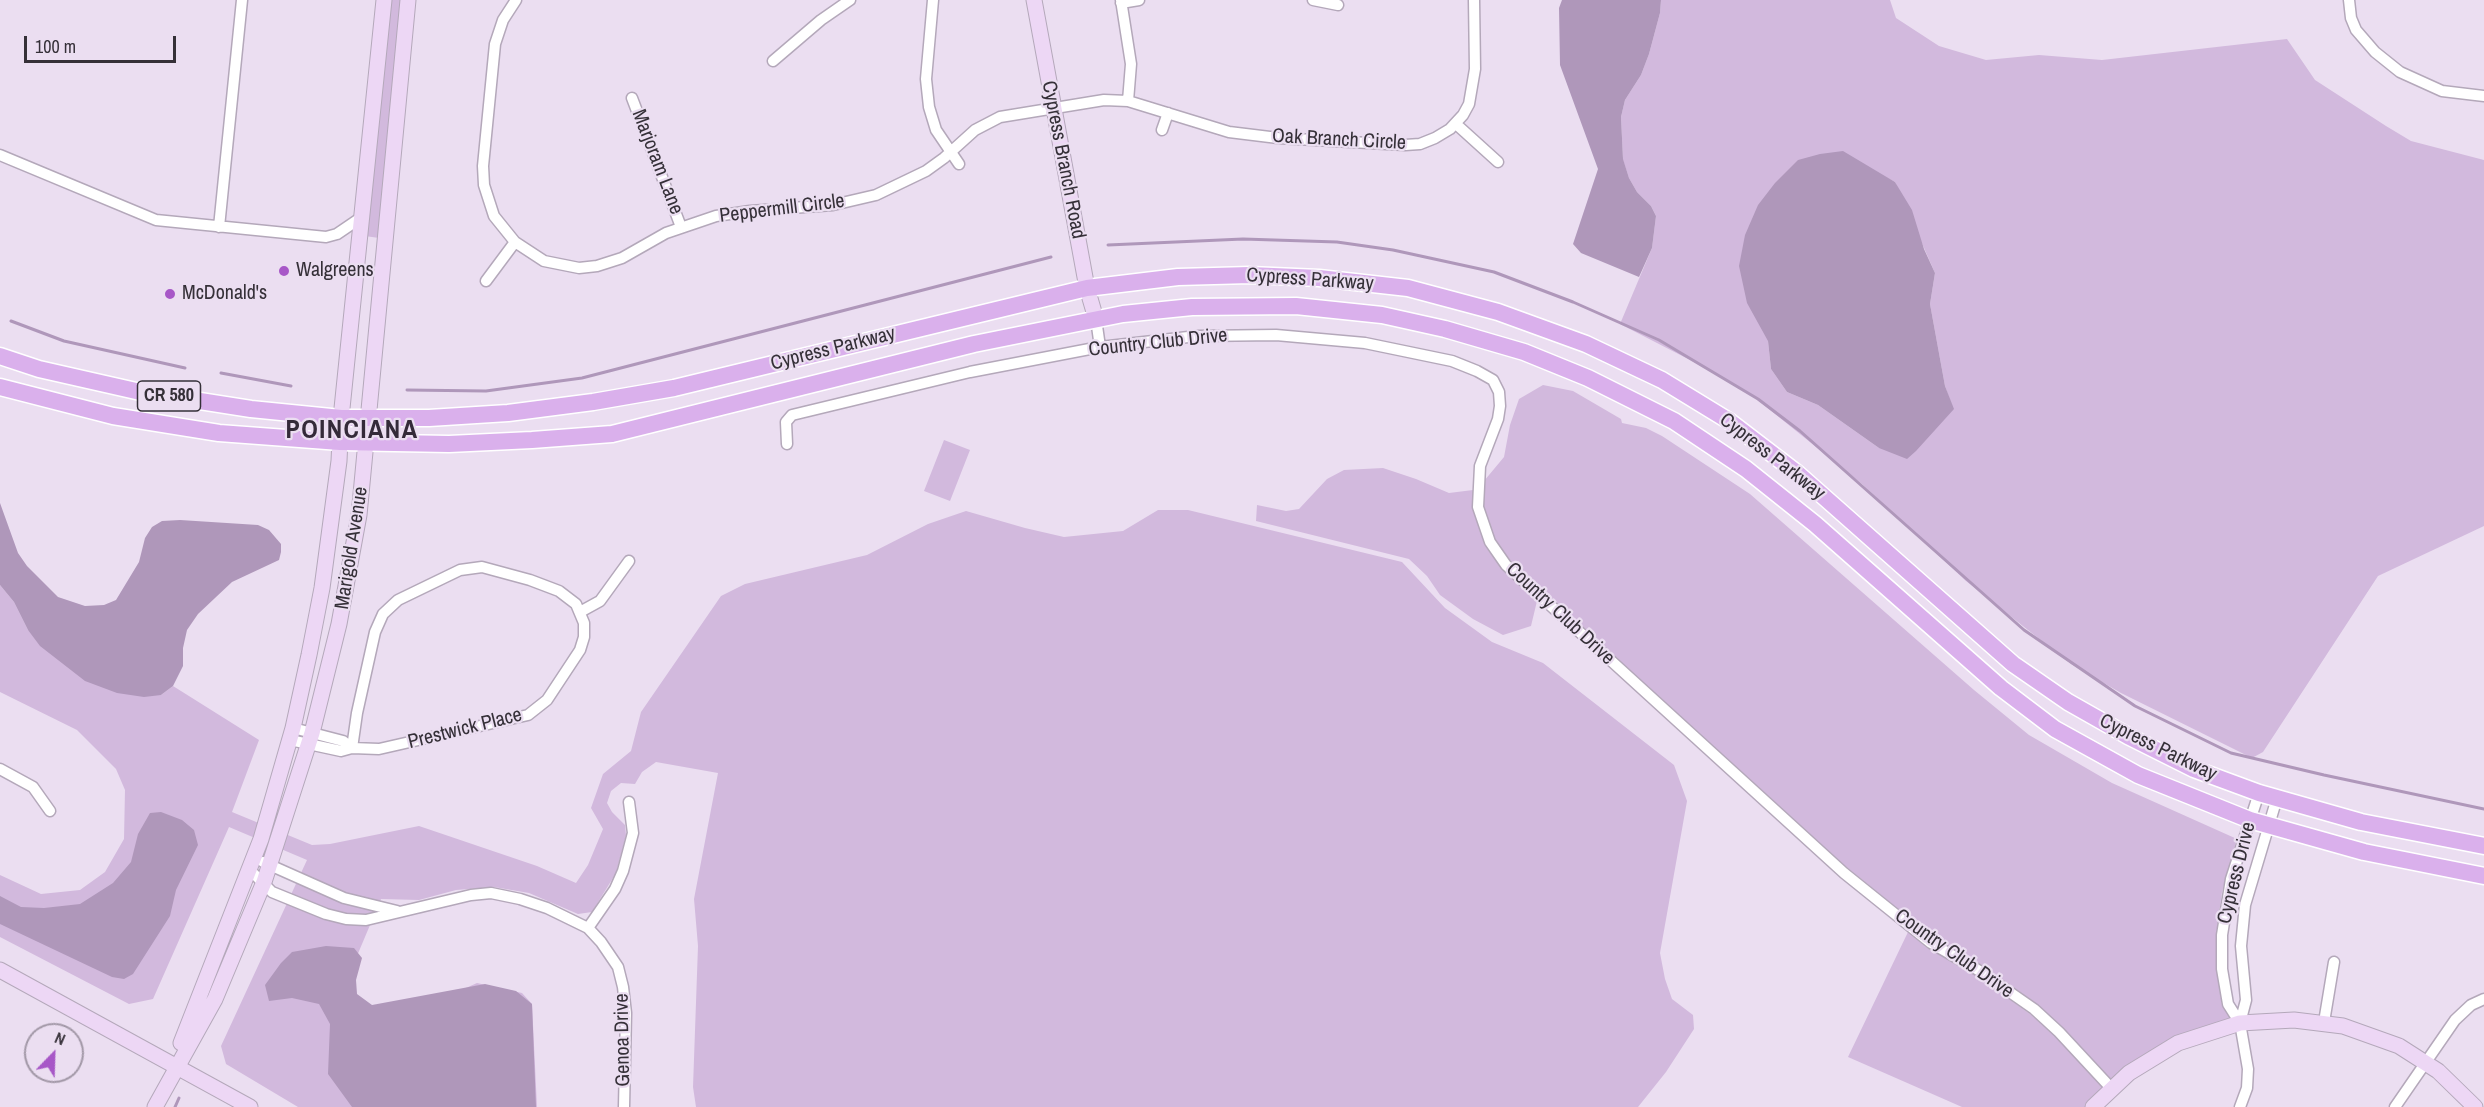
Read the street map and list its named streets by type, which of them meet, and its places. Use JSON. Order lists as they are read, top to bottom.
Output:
{
  "streets": {
    "main road": [
      "Cypress Branch Road",
      "Cypress Parkway",
      "CR 580",
      "Marigold Avenue"
    ],
    "street": [
      "Oak Branch Circle",
      "Marjoram Lane",
      "Peppermill Circle",
      "Country Club Drive",
      "Prestwick Place",
      "Cypress Drive",
      "Genoa Drive"
    ]
  },
  "crossings": [
    ["Oak Branch Circle", "Cypress Branch Road"],
    ["Oak Branch Circle", "Peppermill Circle"],
    ["Cypress Branch Road", "Peppermill Circle"],
    ["Cypress Branch Road", "Cypress Parkway"],
    ["Marjoram Lane", "Peppermill Circle"],
    ["Cypress Parkway", "Marigold Avenue"],
    ["Cypress Parkway", "Cypress Drive"],
    ["Marigold Avenue", "Prestwick Place"],
    ["Marigold Avenue", "Genoa Drive"]
  ],
  "districts": ["POINCIANA"],
  "places": ["Walgreens", "McDonald's"],
  "scale_bar": "100 m",
  "north": "top right"
}
